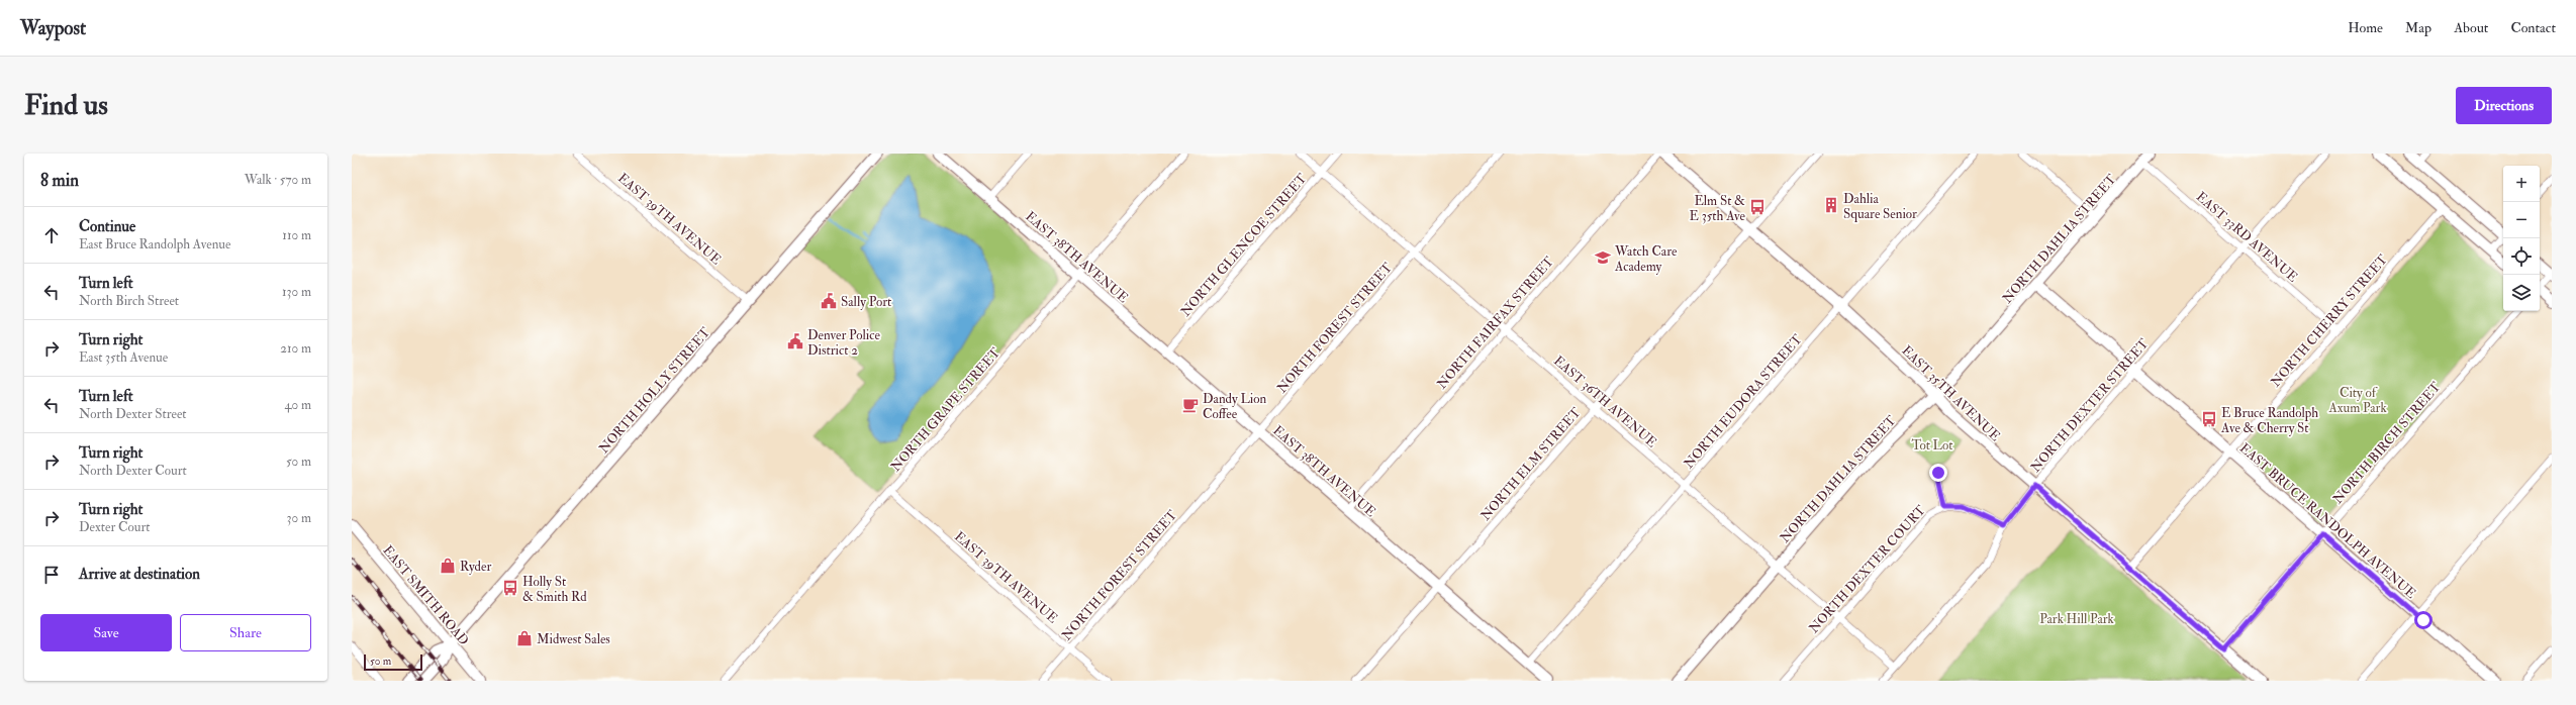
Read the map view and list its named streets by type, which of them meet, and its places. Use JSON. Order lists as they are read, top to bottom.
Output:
{
  "streets": {
    "street": [
      "EAST 39TH AVENUE",
      "EAST 33RD AVENUE",
      "NORTH DAHLIA STREET",
      "NORTH GLENCOE STREET",
      "EAST 38TH AVENUE",
      "NORTH CHERRY STREET",
      "NORTH FAIRFAX STREET",
      "NORTH FOREST STREET",
      "NORTH HOLLY STREET",
      "EAST 35TH AVENUE",
      "EAST 36TH AVENUE",
      "NORTH EUDORA STREET",
      "NORTH DEXTER STREET",
      "NORTH GRAPE STREET",
      "NORTH BIRCH STREET",
      "NORTH ELM STREET",
      "EAST BRUCE RANDOLPH AVENUE",
      "NORTH DEXTER COURT",
      "EAST SMITH ROAD"
    ]
  },
  "crossings": [
    ["EAST 39TH AVENUE", "NORTH FOREST STREET"],
    ["EAST 39TH AVENUE", "NORTH HOLLY STREET"],
    ["EAST 39TH AVENUE", "NORTH GRAPE STREET"],
    ["EAST 33RD AVENUE", "NORTH DAHLIA STREET"],
    ["EAST 33RD AVENUE", "NORTH CHERRY STREET"],
    ["EAST 33RD AVENUE", "NORTH DEXTER STREET"],
    ["NORTH DAHLIA STREET", "EAST 35TH AVENUE"],
    ["NORTH DAHLIA STREET", "EAST 36TH AVENUE"],
    ["NORTH DAHLIA STREET", "EAST BRUCE RANDOLPH AVENUE"],
    ["NORTH GLENCOE STREET", "EAST 38TH AVENUE"],
    ["NORTH GLENCOE STREET", "EAST 36TH AVENUE"],
    ["EAST 38TH AVENUE", "NORTH FAIRFAX STREET"],
    ["EAST 38TH AVENUE", "NORTH FOREST STREET"],
    ["EAST 38TH AVENUE", "NORTH EUDORA STREET"],
    ["EAST 38TH AVENUE", "NORTH GRAPE STREET"],
    ["EAST 38TH AVENUE", "NORTH ELM STREET"],
    ["NORTH CHERRY STREET", "EAST 35TH AVENUE"],
    ["NORTH CHERRY STREET", "EAST BRUCE RANDOLPH AVENUE"],
    ["NORTH FAIRFAX STREET", "EAST 36TH AVENUE"],
    ["NORTH FOREST STREET", "EAST 36TH AVENUE"],
    ["NORTH HOLLY STREET", "EAST SMITH ROAD"],
    ["EAST 35TH AVENUE", "NORTH EUDORA STREET"],
    ["EAST 35TH AVENUE", "NORTH DEXTER STREET"],
    ["EAST 35TH AVENUE", "NORTH BIRCH STREET"],
    ["EAST 35TH AVENUE", "NORTH ELM STREET"],
    ["EAST 36TH AVENUE", "NORTH EUDORA STREET"],
    ["EAST 36TH AVENUE", "NORTH DEXTER STREET"],
    ["EAST 36TH AVENUE", "NORTH ELM STREET"],
    ["EAST 36TH AVENUE", "NORTH DEXTER COURT"],
    ["NORTH DEXTER STREET", "EAST BRUCE RANDOLPH AVENUE"],
    ["NORTH DEXTER STREET", "NORTH DEXTER COURT"],
    ["NORTH BIRCH STREET", "EAST BRUCE RANDOLPH AVENUE"]
  ],
  "parks": ["City of Axum Park", "Tot Lot", "Park Hill Park"],
  "places": {
    "building": ["Dahlia Square Senior"],
    "bus stop": ["Elm St & E 35th Ave", "E Bruce Randolph Ave & Cherry St", "Holly St & Smith Rd"],
    "school or university": ["Watch Care Academy"],
    "public building": ["Sally Port", "Denver Police District 2"],
    "cafe": ["Dandy Lion Coffee"],
    "shop": ["Ryder", "Midwest Sales"]
  },
  "scale_bar": "50 m",
  "page": {
    "header": "Waypost",
    "nav": [
      "Home",
      "Map",
      "About",
      "Contact"
    ],
    "buttons": [
      "Directions",
      ["Save", "Share"]
    ],
    "title": "Find us",
    "heading": ["8 min", "Walk · 570 m"],
    "map_buttons": ["+", "−"],
    "list": [
      ["Continue", "East Bruce Randolph Avenue", "110 m"],
      ["Turn left", "North Birch Street", "130 m"],
      ["Turn right", "East 35th Avenue", "210 m"],
      ["Turn left", "North Dexter Street", "40 m"],
      ["Turn right", "North Dexter Court", "50 m"],
      ["Turn right", "Dexter Court", "30 m"],
      "Arrive at destination"
    ],
    "scale": "50 m"
  }
}
